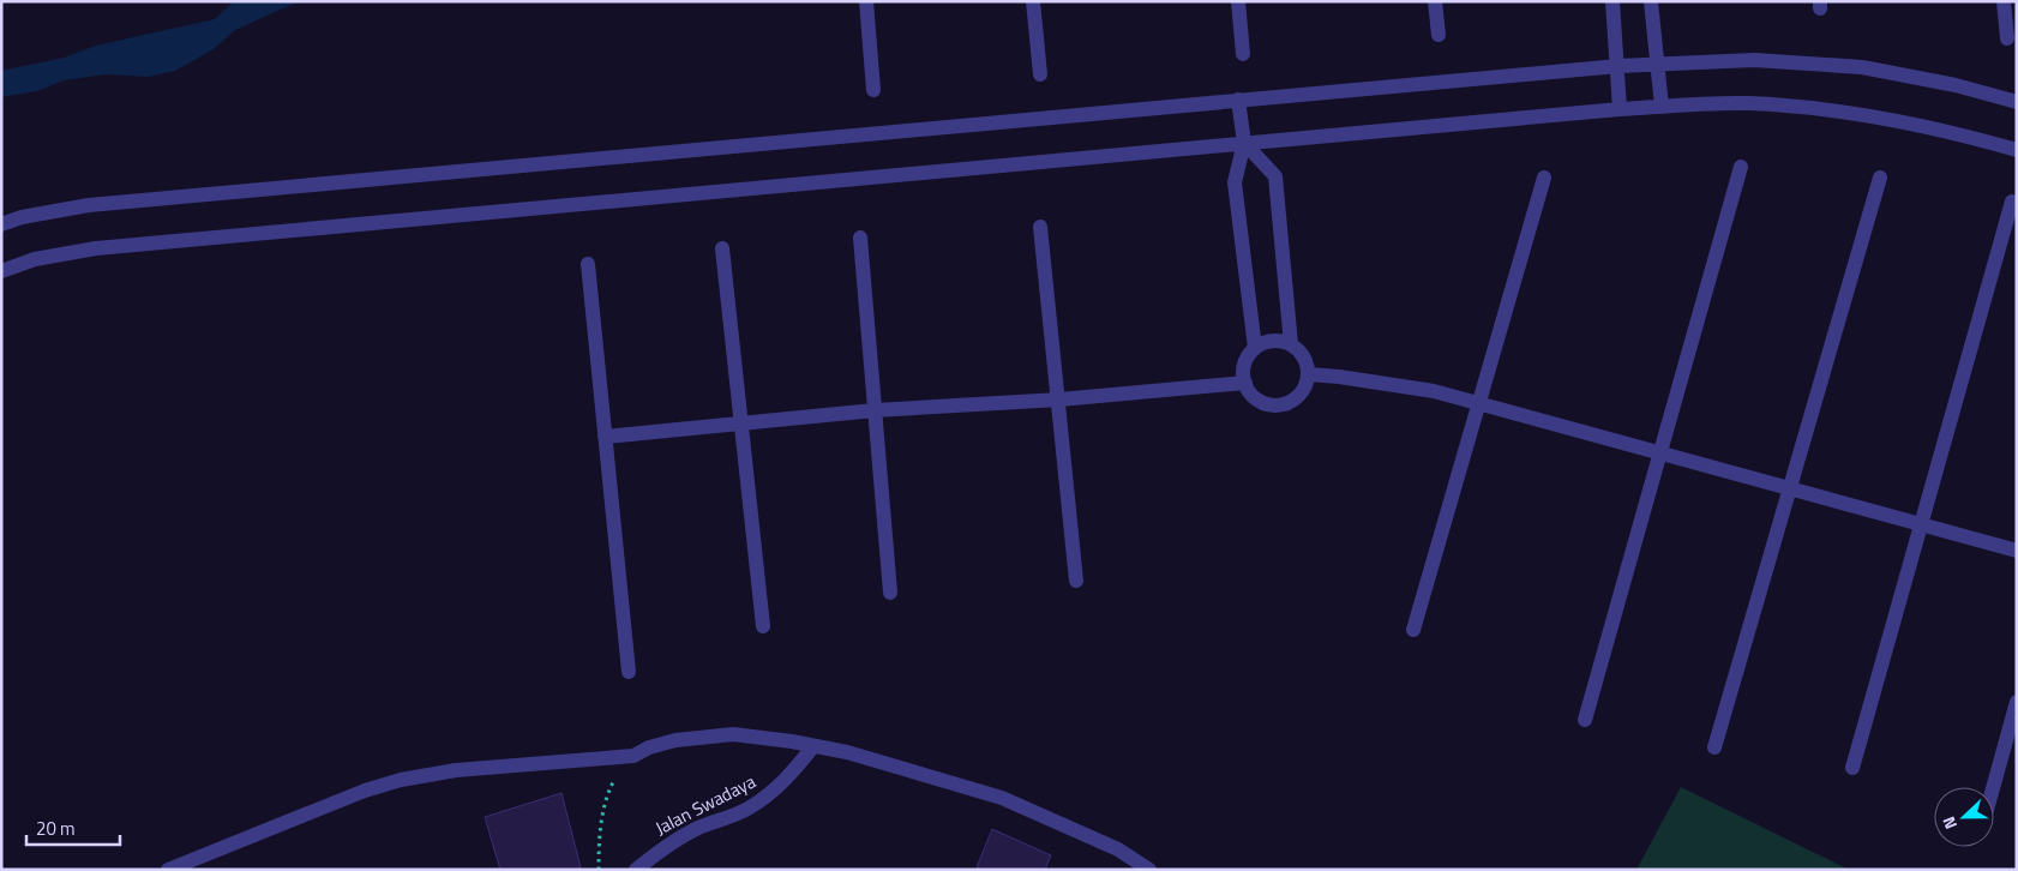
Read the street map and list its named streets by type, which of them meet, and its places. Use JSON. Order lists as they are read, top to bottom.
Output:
{
  "streets": {
    "street": ["Jalan Swadaya"]
  },
  "scale_bar": "20 m",
  "north": "left"
}
